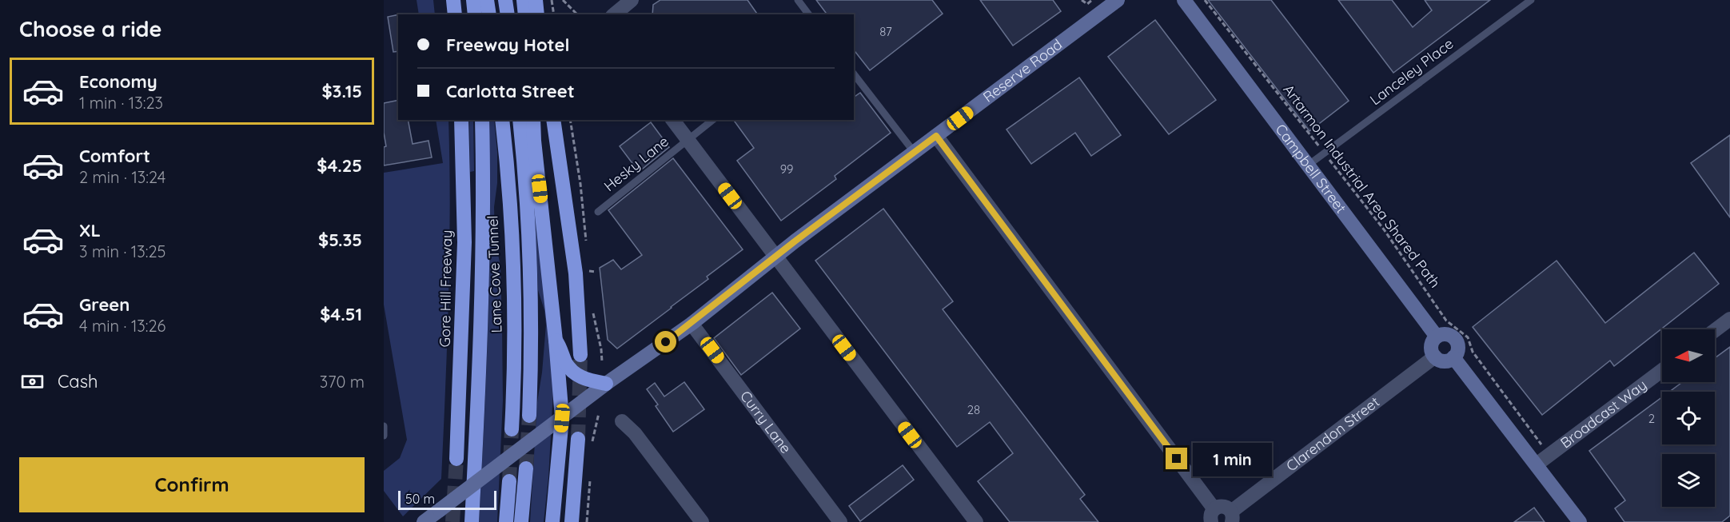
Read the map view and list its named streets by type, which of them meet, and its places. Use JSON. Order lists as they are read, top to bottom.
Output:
{
  "streets": {
    "highway": ["Lane Cove Tunnel", "Gore Hill Freeway"],
    "street": [
      "Reserve Road",
      "Campbell Street",
      "Broadcast Way",
      "Curry Lane",
      "Clarendon Street"
    ],
    "lane": ["Lanceley Place", "Hesky Lane"],
    "path": ["Artarmon Industrial Area Shared Path"]
  },
  "crossings": [
    ["Reserve Road", "Curry Lane"],
    ["Lanceley Place", "Campbell Street"],
    ["Lanceley Place", "Artarmon Industrial Area Shared Path"],
    ["Campbell Street", "Clarendon Street"],
    ["Artarmon Industrial Area Shared Path", "Broadcast Way"]
  ],
  "house_numbers": [
    "87",
    "99",
    "28",
    "2"
  ],
  "scale_bar": "50 m",
  "north": "left",
  "page": {
    "heading": "Choose a ride",
    "banner": ["Freeway Hotel", "Carlotta Street"],
    "list": [
      {
        "name": "Economy",
        "note": "1 min · 13:23",
        "value": "$3.15"
      },
      {
        "name": "Comfort",
        "note": "2 min · 13:24",
        "value": "$4.25"
      },
      {
        "name": "XL",
        "note": "3 min · 13:25",
        "value": "$5.35"
      },
      {
        "name": "Green",
        "note": "4 min · 13:26",
        "value": "$4.51"
      }
    ],
    "pay": ["Cash", "370 m"],
    "bubble": "1 min",
    "buttons": "Confirm",
    "scale": "50 m"
  }
}
